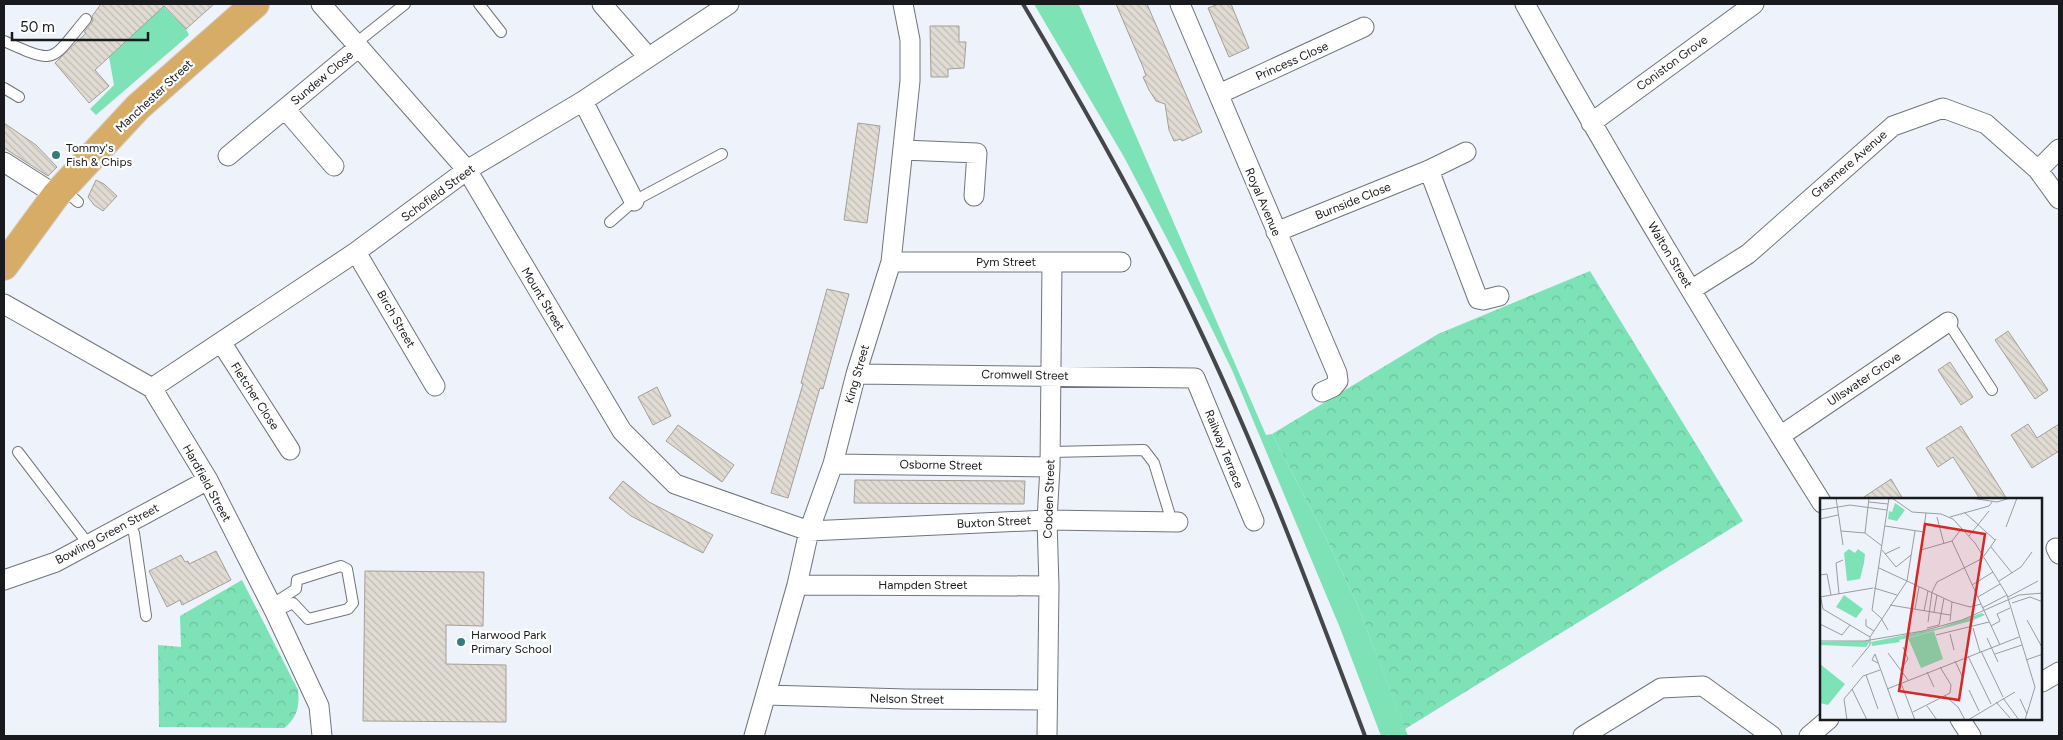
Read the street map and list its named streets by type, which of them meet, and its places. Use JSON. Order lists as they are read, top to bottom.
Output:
{
  "streets": {
    "main road": ["Manchester Street"],
    "street": [
      "Princess Close",
      "Coniston Grove",
      "Sundew Close",
      "Grasmere Avenue",
      "Schofield Street",
      "Burnside Close",
      "Royal Avenue",
      "Walton Street",
      "Pym Street",
      "Mount Street",
      "Birch Street",
      "King Street",
      "Cromwell Street",
      "Ullswater Grove",
      "Fletcher Close",
      "Railway Terrace",
      "Osborne Street",
      "Hardfield Street",
      "Cobden Street",
      "Buxton Street",
      "Bowling Green Street",
      "Hampden Street",
      "Nelson Street"
    ]
  },
  "crossings": [
    ["Princess Close", "Royal Avenue"],
    ["Coniston Grove", "Walton Street"],
    ["Sundew Close", "Mount Street"],
    ["Grasmere Avenue", "Walton Street"],
    ["Schofield Street", "Mount Street"],
    ["Schofield Street", "Birch Street"],
    ["Schofield Street", "Fletcher Close"],
    ["Schofield Street", "Hardfield Street"],
    ["Burnside Close", "Royal Avenue"],
    ["Walton Street", "Ullswater Grove"],
    ["Pym Street", "King Street"],
    ["Pym Street", "Cobden Street"],
    ["Mount Street", "King Street"],
    ["Mount Street", "Buxton Street"],
    ["King Street", "Cromwell Street"],
    ["King Street", "Osborne Street"],
    ["King Street", "Buxton Street"],
    ["King Street", "Hampden Street"],
    ["King Street", "Nelson Street"],
    ["Cromwell Street", "Railway Terrace"],
    ["Cromwell Street", "Cobden Street"],
    ["Osborne Street", "Cobden Street"],
    ["Hardfield Street", "Bowling Green Street"],
    ["Cobden Street", "Buxton Street"],
    ["Cobden Street", "Hampden Street"],
    ["Cobden Street", "Nelson Street"]
  ],
  "places": ["Tommy's Fish & Chips", "Harwood Park Primary School"],
  "scale_bar": "50 m"
}
